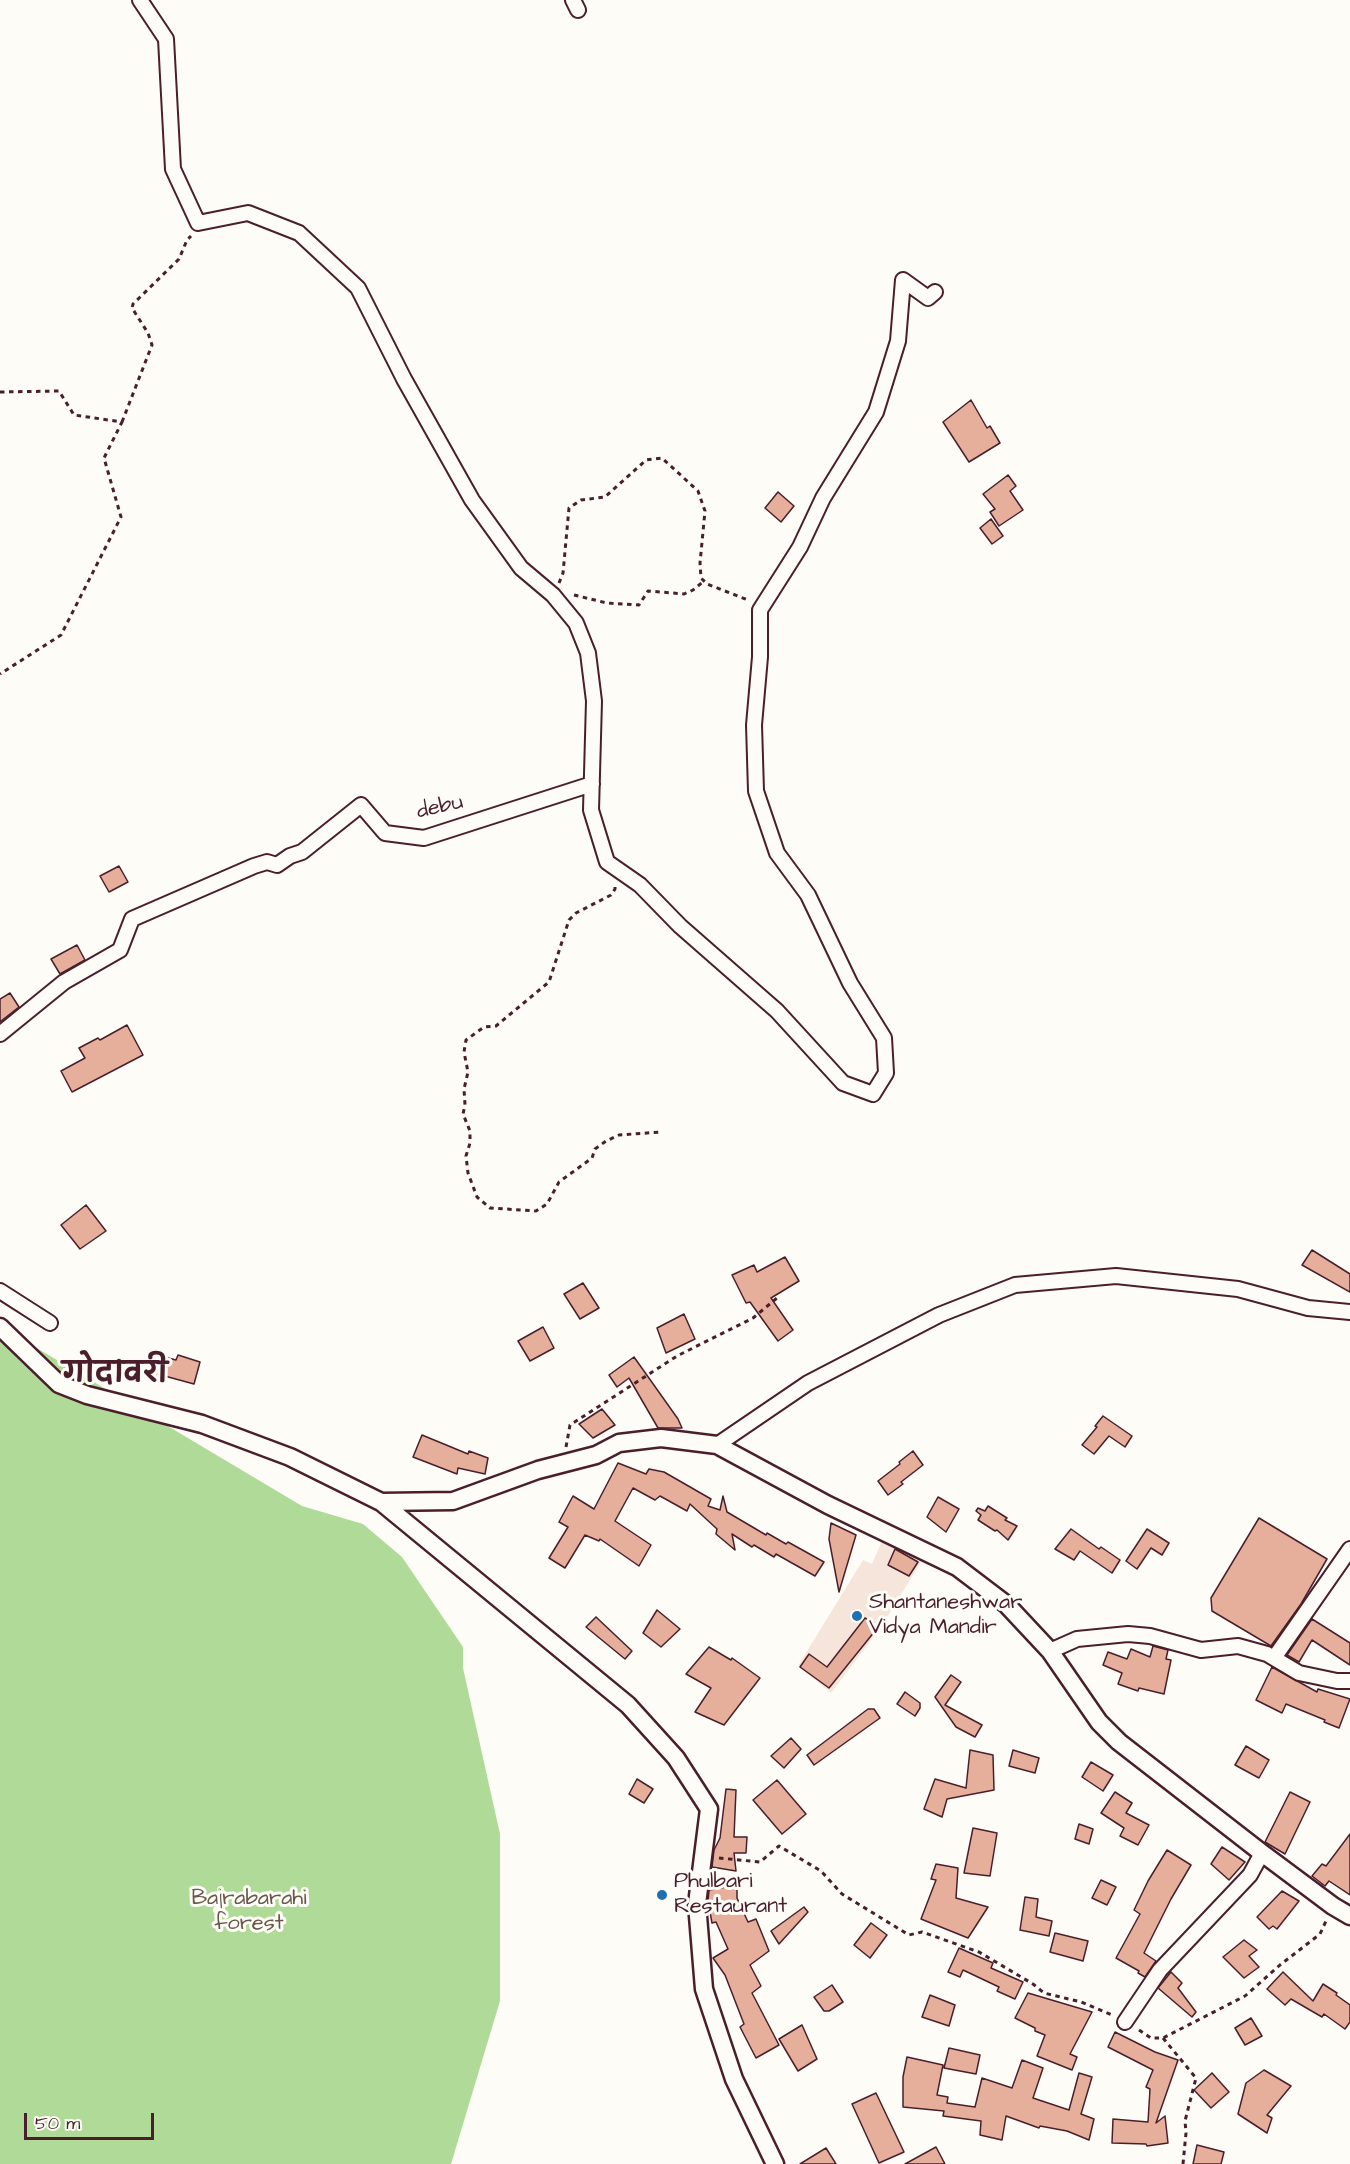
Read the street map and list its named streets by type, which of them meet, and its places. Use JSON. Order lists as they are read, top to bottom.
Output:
{
  "streets": {
    "street": ["debu"]
  },
  "districts": ["गोदावरी"],
  "parks": ["Bajrabarahi forest"],
  "places": ["Shantaneshwar Vidya Mandir", "Phulbari Restaurant"],
  "scale_bar": "50 m"
}
